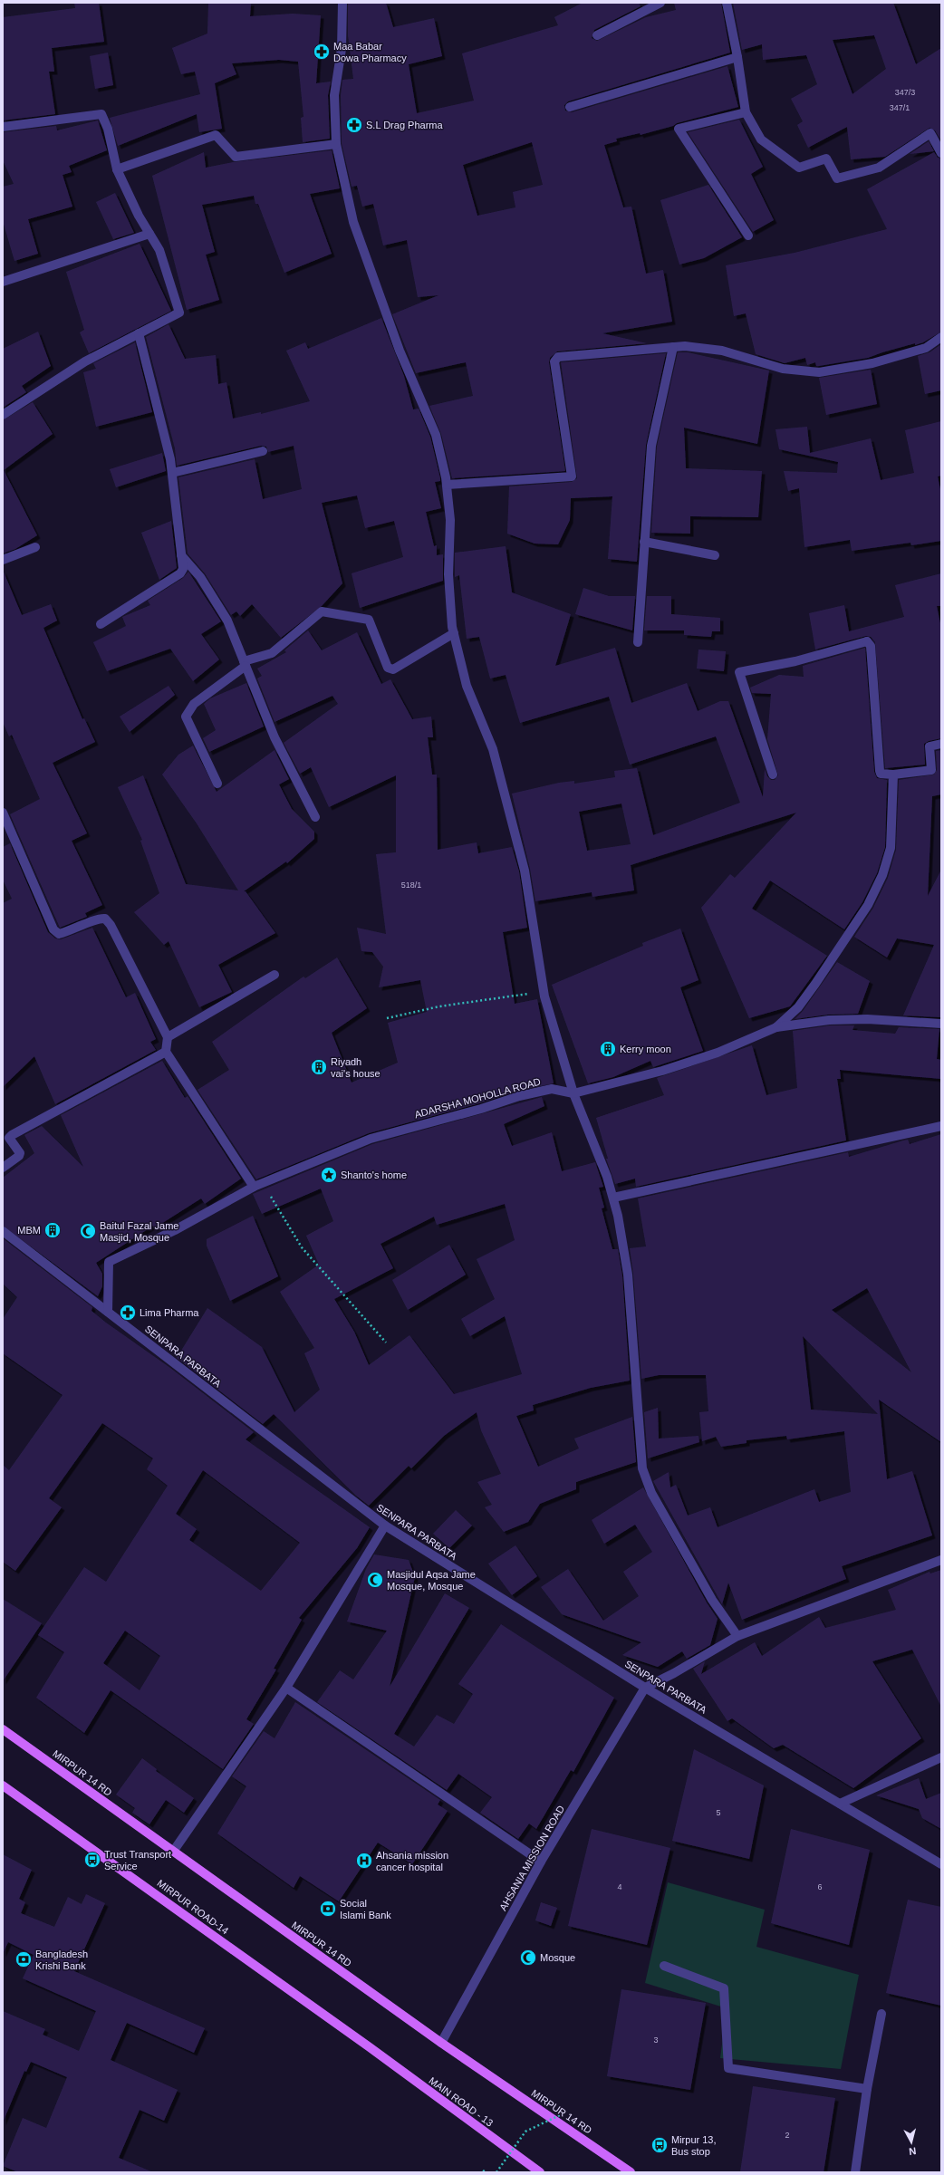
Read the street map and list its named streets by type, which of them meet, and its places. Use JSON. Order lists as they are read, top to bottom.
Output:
{
  "streets": {
    "main road": ["MIRPUR 14 RD", "MIRPUR ROAD-14", "MAIN ROAD - 13"],
    "street": ["ADARSHA MOHOLLA ROAD", "SENPARA PARBATA", "AHSANIA MISSION ROAD"]
  },
  "crossings": [
    ["ADARSHA MOHOLLA ROAD", "SENPARA PARBATA"],
    ["SENPARA PARBATA", "AHSANIA MISSION ROAD"],
    ["MIRPUR 14 RD", "AHSANIA MISSION ROAD"],
    ["MIRPUR ROAD-14", "MAIN ROAD - 13"]
  ],
  "places": {
    "pharmacy": ["Maa Babar Dowa Pharmacy", "S.L Drag Pharma", "Lima Pharma"],
    "building": ["Kerry moon", "Riyadh vai's house", "MBM"],
    "place": ["Shanto's home"],
    "mosque": ["Baitul Fazal Jame Masjid, Mosque", "Masjidul Aqsa Jame Mosque, Mosque", "Mosque"],
    "bus stop": ["Trust Transport Service", "Mirpur 13, Bus stop"],
    "hospital": ["Ahsania mission cancer hospital"],
    "bank": ["Social Islami Bank", "Bangladesh Krishi Bank"]
  },
  "house_numbers": [
    "347/3",
    "347/1",
    "518/1",
    "5",
    "4",
    "6",
    "3",
    "2"
  ],
  "north": "bottom"
}
